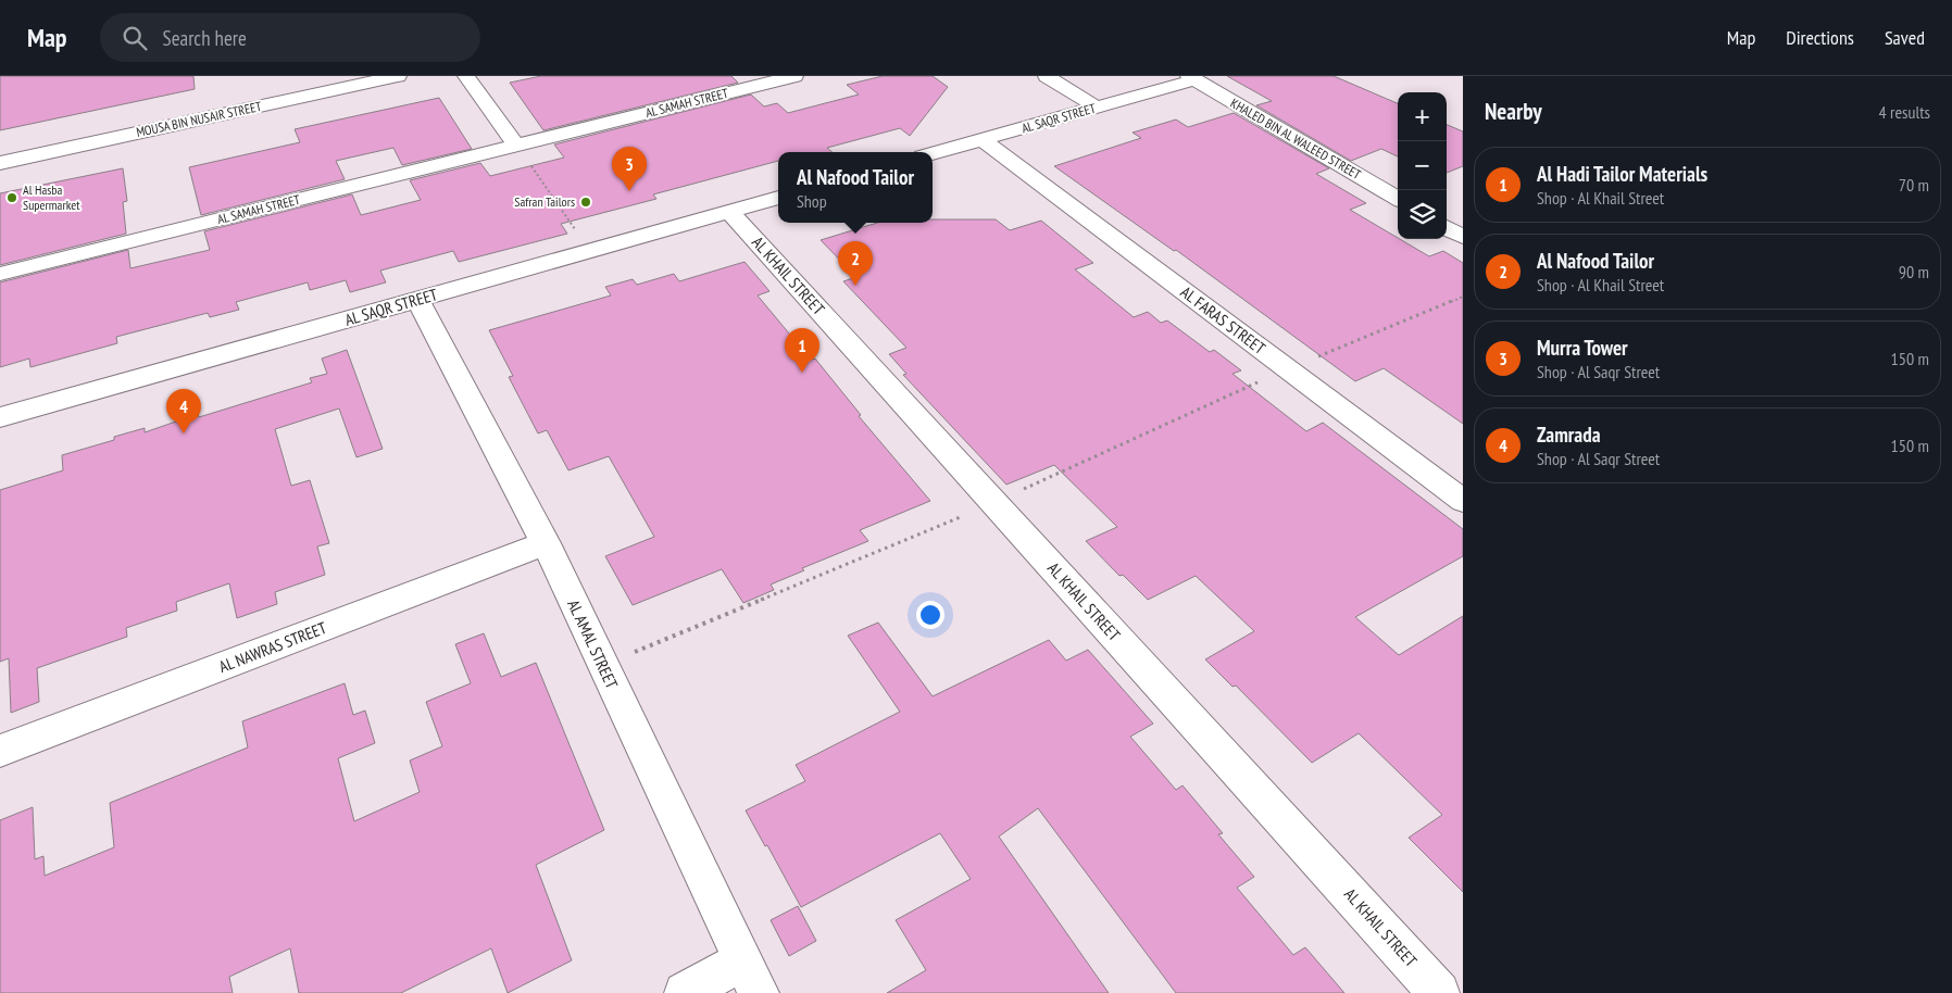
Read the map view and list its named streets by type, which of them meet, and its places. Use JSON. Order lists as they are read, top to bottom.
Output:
{
  "streets": {
    "street": [
      "AL SAMAH STREET",
      "AL SAQR STREET",
      "MOUSA BIN NUSAIR STREET",
      "KHALED BIN AL WALEED STREET",
      "AL KHAIL STREET",
      "AL FARAS STREET",
      "AL AMAL STREET",
      "AL NAWRAS STREET"
    ]
  },
  "crossings": [
    ["AL SAQR STREET", "KHALED BIN AL WALEED STREET"],
    ["AL SAQR STREET", "AL KHAIL STREET"],
    ["AL SAQR STREET", "AL FARAS STREET"],
    ["AL SAQR STREET", "AL AMAL STREET"],
    ["AL AMAL STREET", "AL NAWRAS STREET"]
  ],
  "places": ["Al Hasba Supermarket", "Safran Tailors"],
  "page": {
    "header": "Map",
    "search": "Search here",
    "nav": ["Map", "Directions", "Saved"],
    "heading": ["Nearby", "4 results"],
    "map_buttons": ["+", "−"],
    "pins": [
      "3",
      "2",
      "1",
      "4"
    ],
    "list": [
      {
        "mark": "1",
        "name": "Al Hadi Tailor Materials",
        "note": "Shop · Al Khail Street",
        "value": "70 m"
      },
      {
        "mark": "2",
        "name": "Al Nafood Tailor",
        "note": "Shop · Al Khail Street",
        "value": "90 m"
      },
      {
        "mark": "3",
        "name": "Murra Tower",
        "note": "Shop · Al Saqr Street",
        "value": "150 m"
      },
      {
        "mark": "4",
        "name": "Zamrada",
        "note": "Shop · Al Saqr Street",
        "value": "150 m"
      }
    ],
    "popup": ["Al Nafood Tailor", "Shop"]
  }
}
